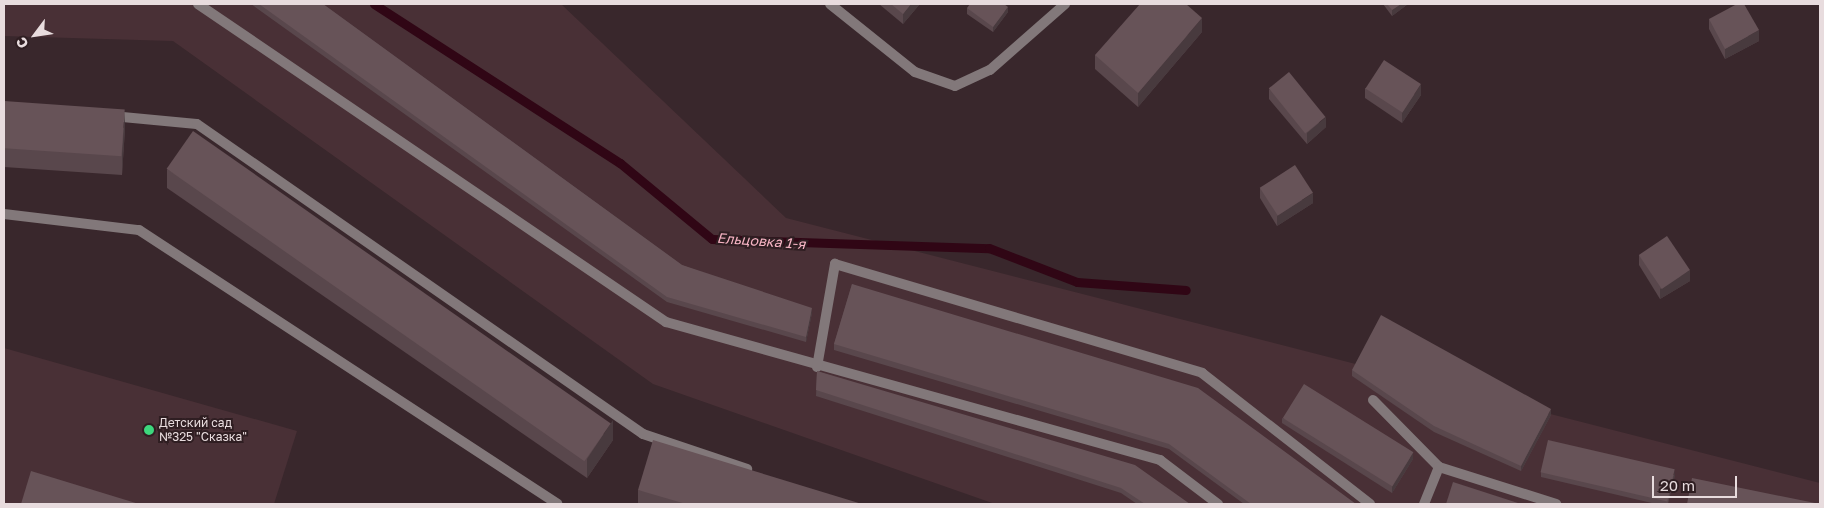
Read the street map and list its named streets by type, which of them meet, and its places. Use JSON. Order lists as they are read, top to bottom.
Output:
{
  "water": ["Ельцовка 1-я"],
  "places": ["Детский сад №325 \"Сказка\""],
  "scale_bar": "20 m",
  "north": "bottom left"
}
